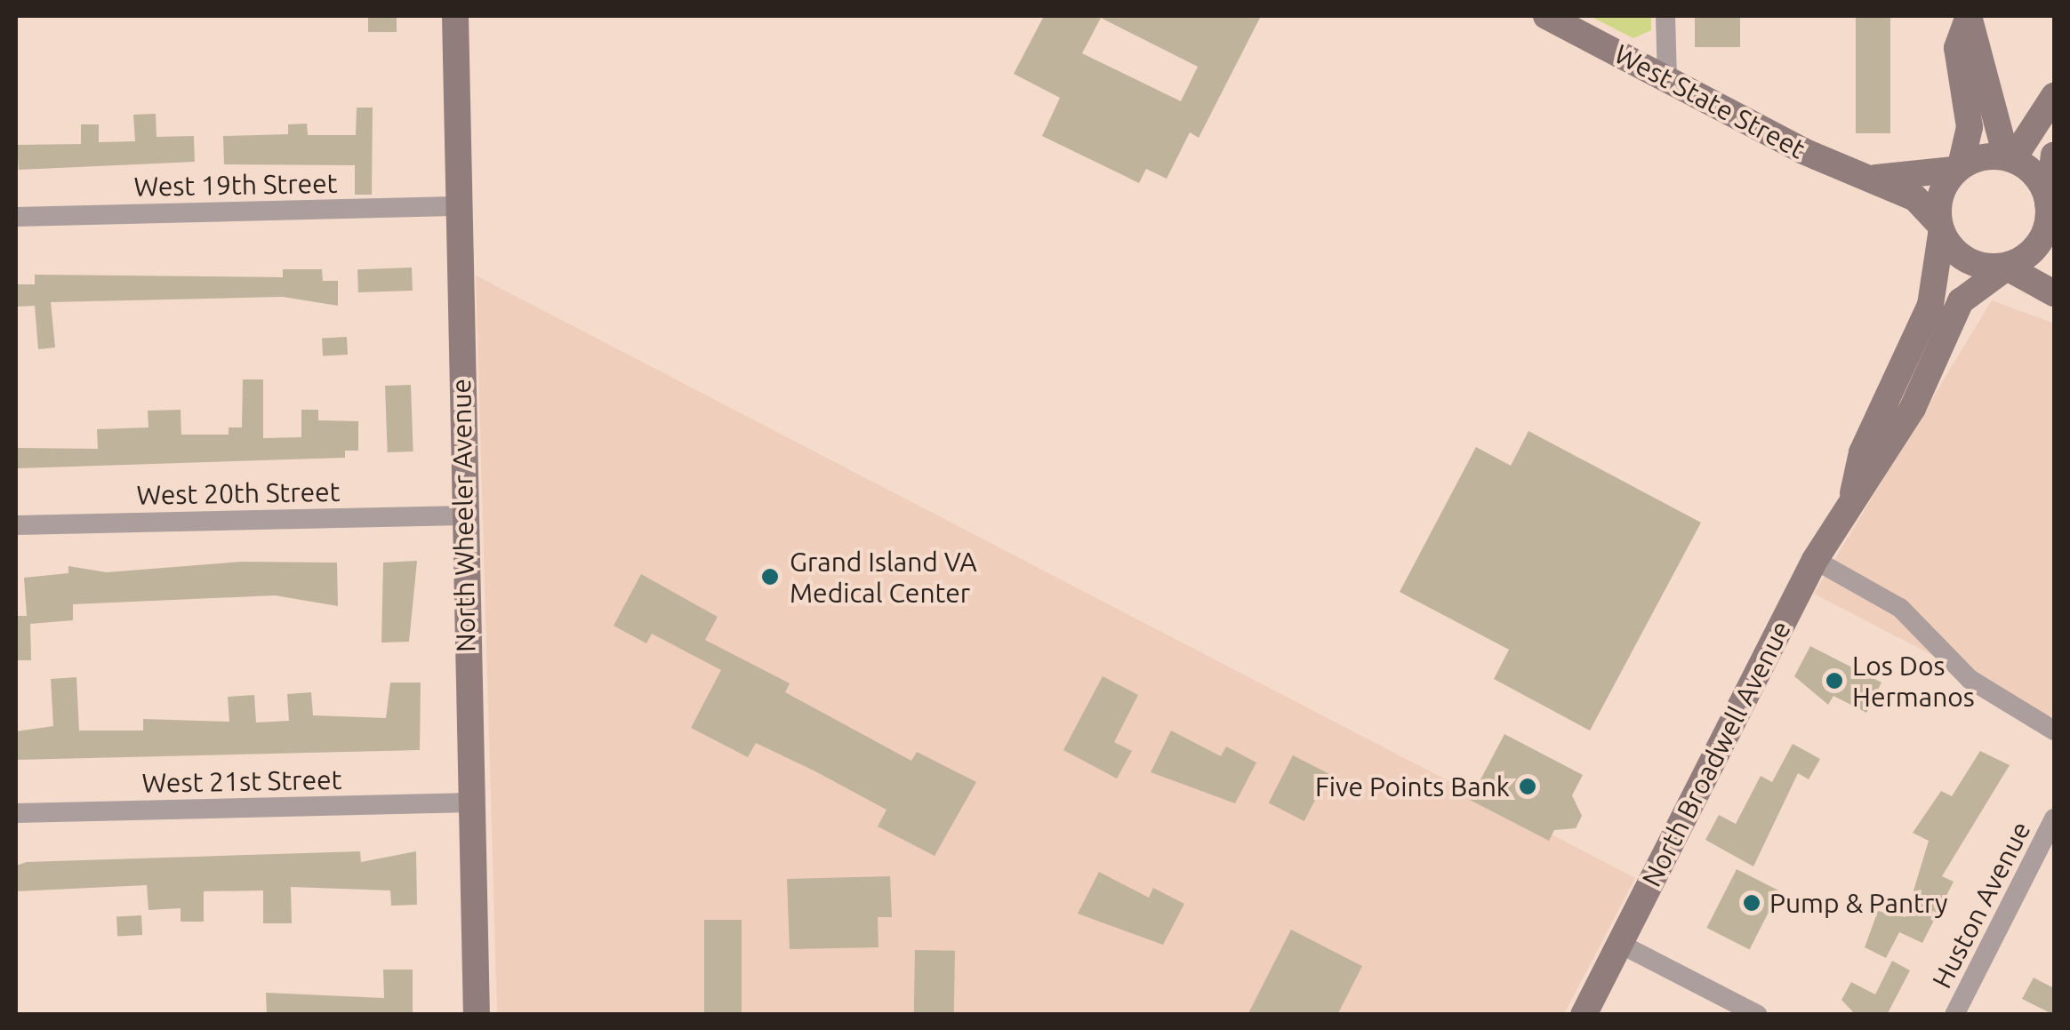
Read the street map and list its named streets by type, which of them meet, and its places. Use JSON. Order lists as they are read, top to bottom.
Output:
{
  "streets": {
    "main road": ["West State Street", "North Wheeler Avenue", "North Broadwell Avenue"],
    "street": [
      "West 19th Street",
      "West 20th Street",
      "West 21st Street",
      "Huston Avenue"
    ]
  },
  "crossings": [
    ["West State Street", "North Broadwell Avenue"],
    ["West 19th Street", "North Wheeler Avenue"],
    ["West 20th Street", "North Wheeler Avenue"],
    ["North Wheeler Avenue", "West 21st Street"]
  ],
  "places": [
    "Grand Island VA Medical Center",
    "Los Dos Hermanos",
    "Five Points Bank",
    "Pump & Pantry"
  ]
}
